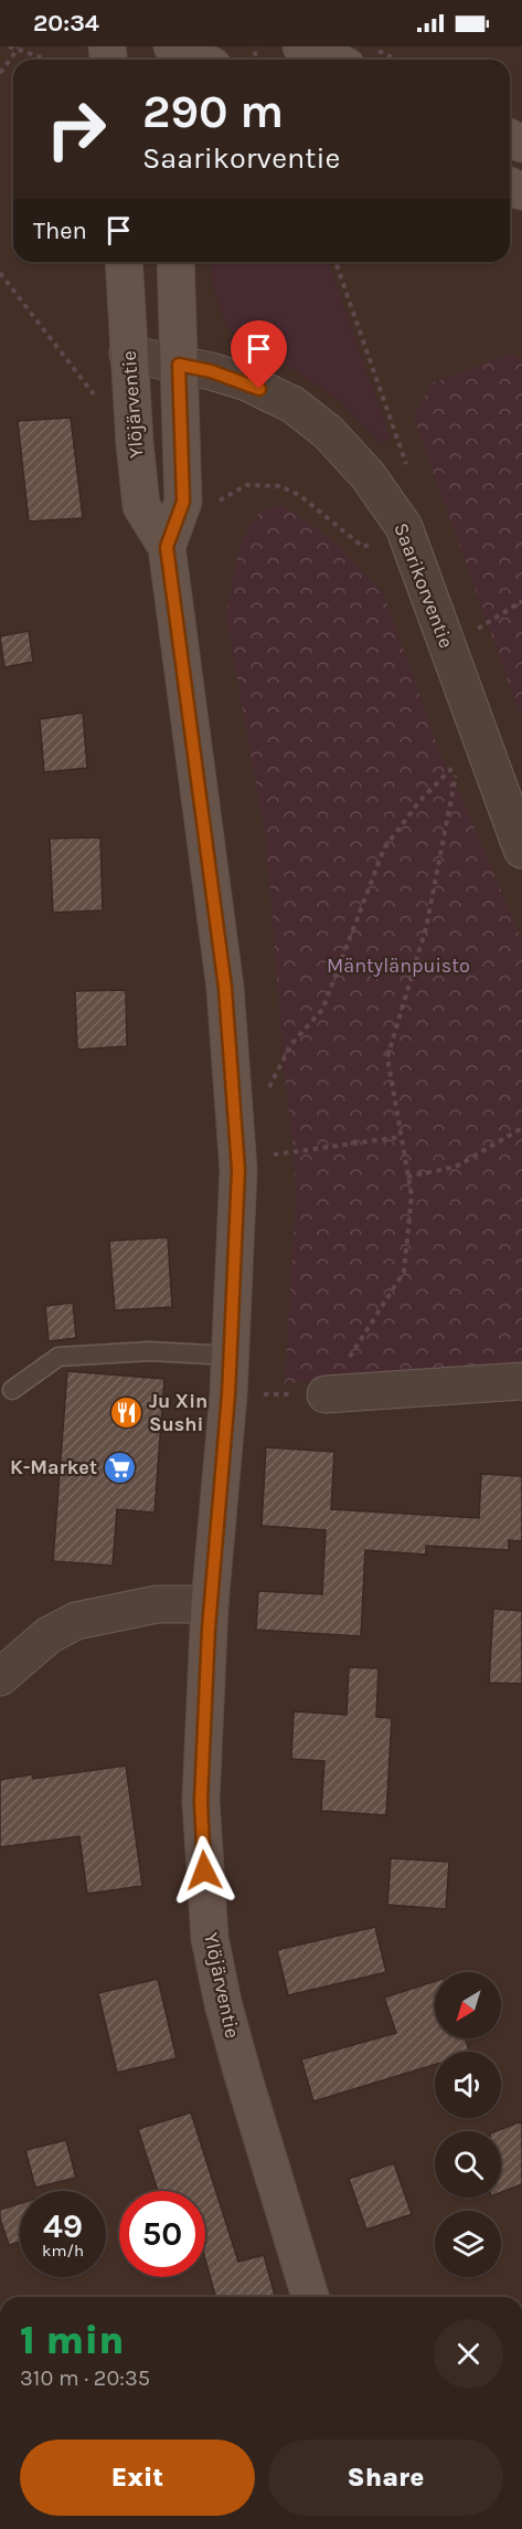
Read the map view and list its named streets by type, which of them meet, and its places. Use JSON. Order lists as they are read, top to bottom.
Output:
{
  "streets": {
    "main road": ["Ylöjärventie"],
    "street": ["Saarikorventie"]
  },
  "crossings": [
    ["Ylöjärventie", "Saarikorventie"]
  ],
  "parks": ["Mäntylänpuisto"],
  "places": {
    "restaurant": ["Ju Xin Sushi"],
    "supermarket": ["K-Market"]
  },
  "north": "bottom left",
  "page": {
    "status": "20:34",
    "turn": ["290 m", "Saarikorventie"],
    "then": "Then",
    "speed": "49 km/h",
    "limit": "50",
    "heading": ["1 min", "310 m · 20:35"],
    "buttons": ["Exit", "Share"]
  }
}
